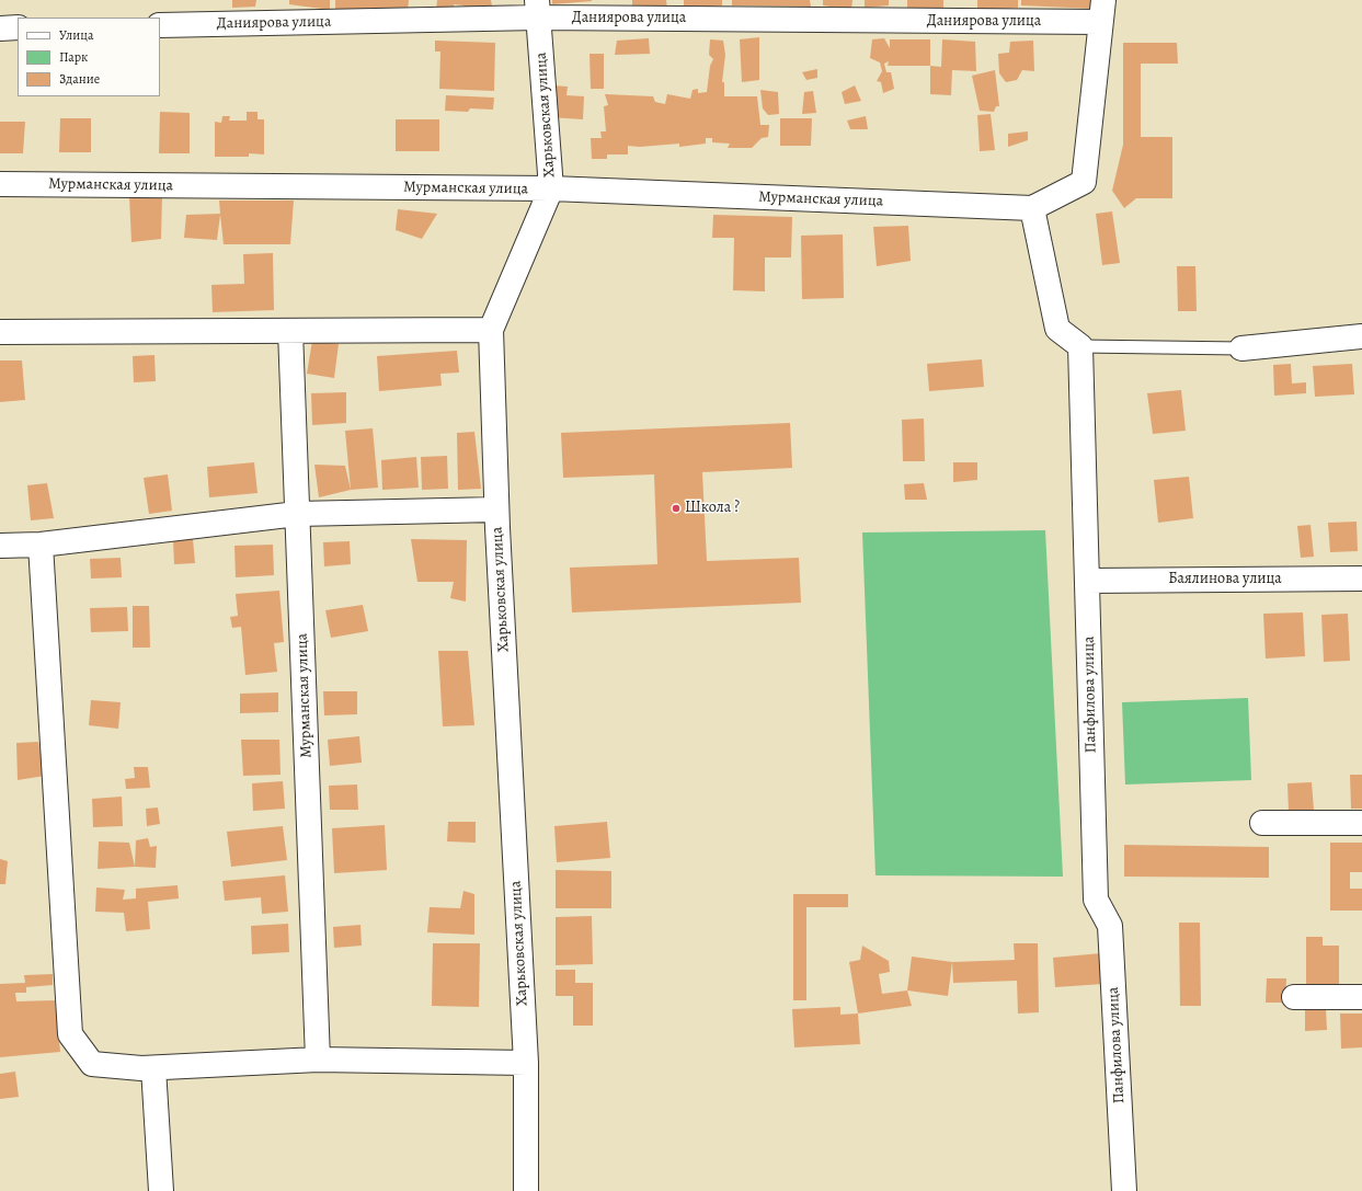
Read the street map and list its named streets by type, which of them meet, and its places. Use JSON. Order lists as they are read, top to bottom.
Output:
{
  "streets": {
    "street": [
      "Даниярова улица",
      "Харьковская улица",
      "Мурманская улица",
      "Баялинова улица",
      "Панфилова улица"
    ]
  },
  "crossings": [
    ["Даниярова улица", "Харьковская улица"],
    ["Даниярова улица", "Мурманская улица"],
    ["Харьковская улица", "Мурманская улица"],
    ["Баялинова улица", "Панфилова улица"]
  ],
  "places": ["Школа ?"],
  "legend": ["Улица", "Парк", "Здание"]
}
